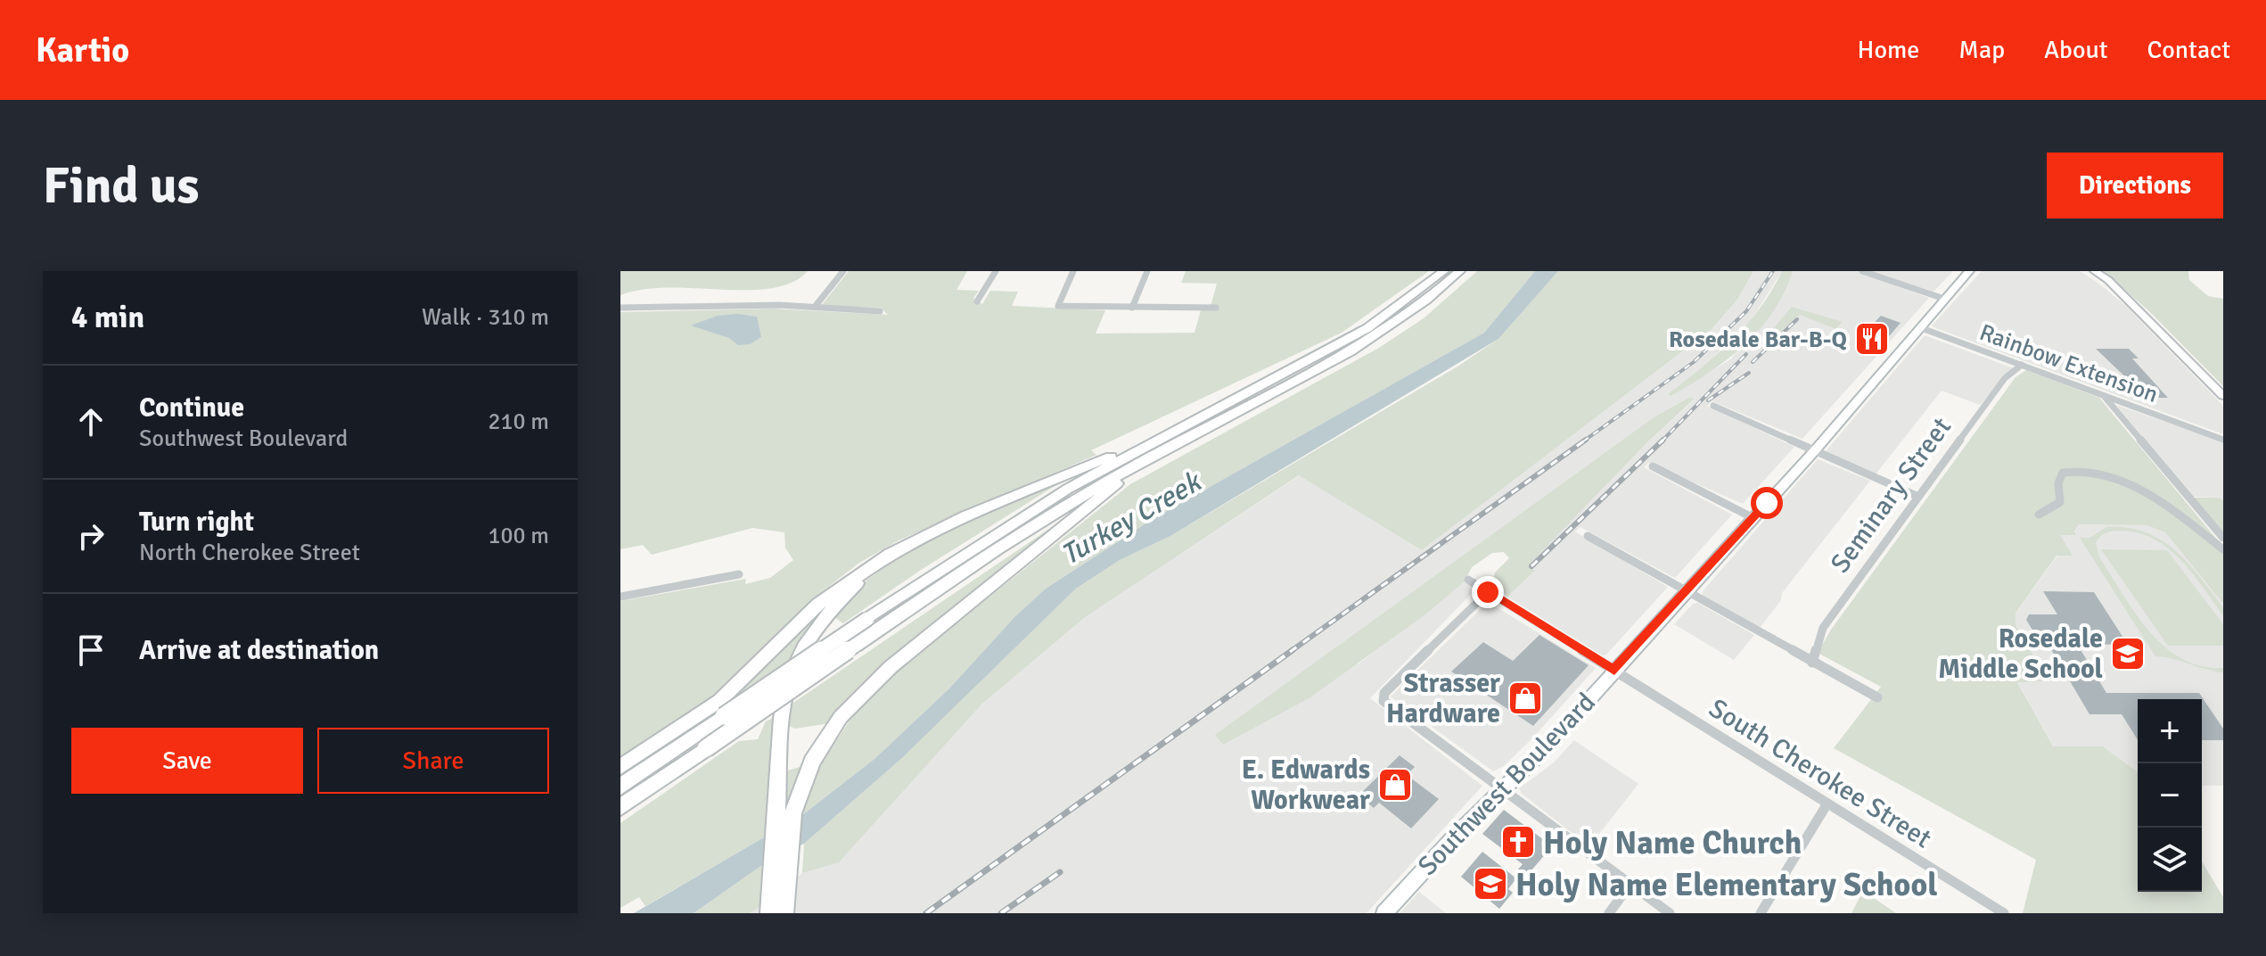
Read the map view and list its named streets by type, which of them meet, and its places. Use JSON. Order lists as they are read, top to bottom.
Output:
{
  "streets": {
    "main road": ["Southwest Boulevard"],
    "street": ["Rainbow Extension", "Seminary Street", "South Cherokee Street"]
  },
  "crossings": [
    ["Rainbow Extension", "Seminary Street"],
    ["Rainbow Extension", "Southwest Boulevard"],
    ["South Cherokee Street", "Southwest Boulevard"]
  ],
  "water": ["Turkey Creek"],
  "places": {
    "restaurant": ["Rosedale Bar-B-Q"],
    "school or university": ["Rosedale Middle School", "Holy Name Elementary School"],
    "shop": ["Strasser Hardware", "E. Edwards Workwear"],
    "church": ["Holy Name Church"]
  },
  "page": {
    "header": "Kartio",
    "nav": [
      "Home",
      "Map",
      "About",
      "Contact"
    ],
    "buttons": [
      "Directions",
      ["Save", "Share"]
    ],
    "title": "Find us",
    "heading": ["4 min", "Walk · 310 m"],
    "list": [
      ["Continue", "Southwest Boulevard", "210 m"],
      ["Turn right", "North Cherokee Street", "100 m"],
      "Arrive at destination"
    ],
    "map_buttons": ["+", "−"]
  }
}
